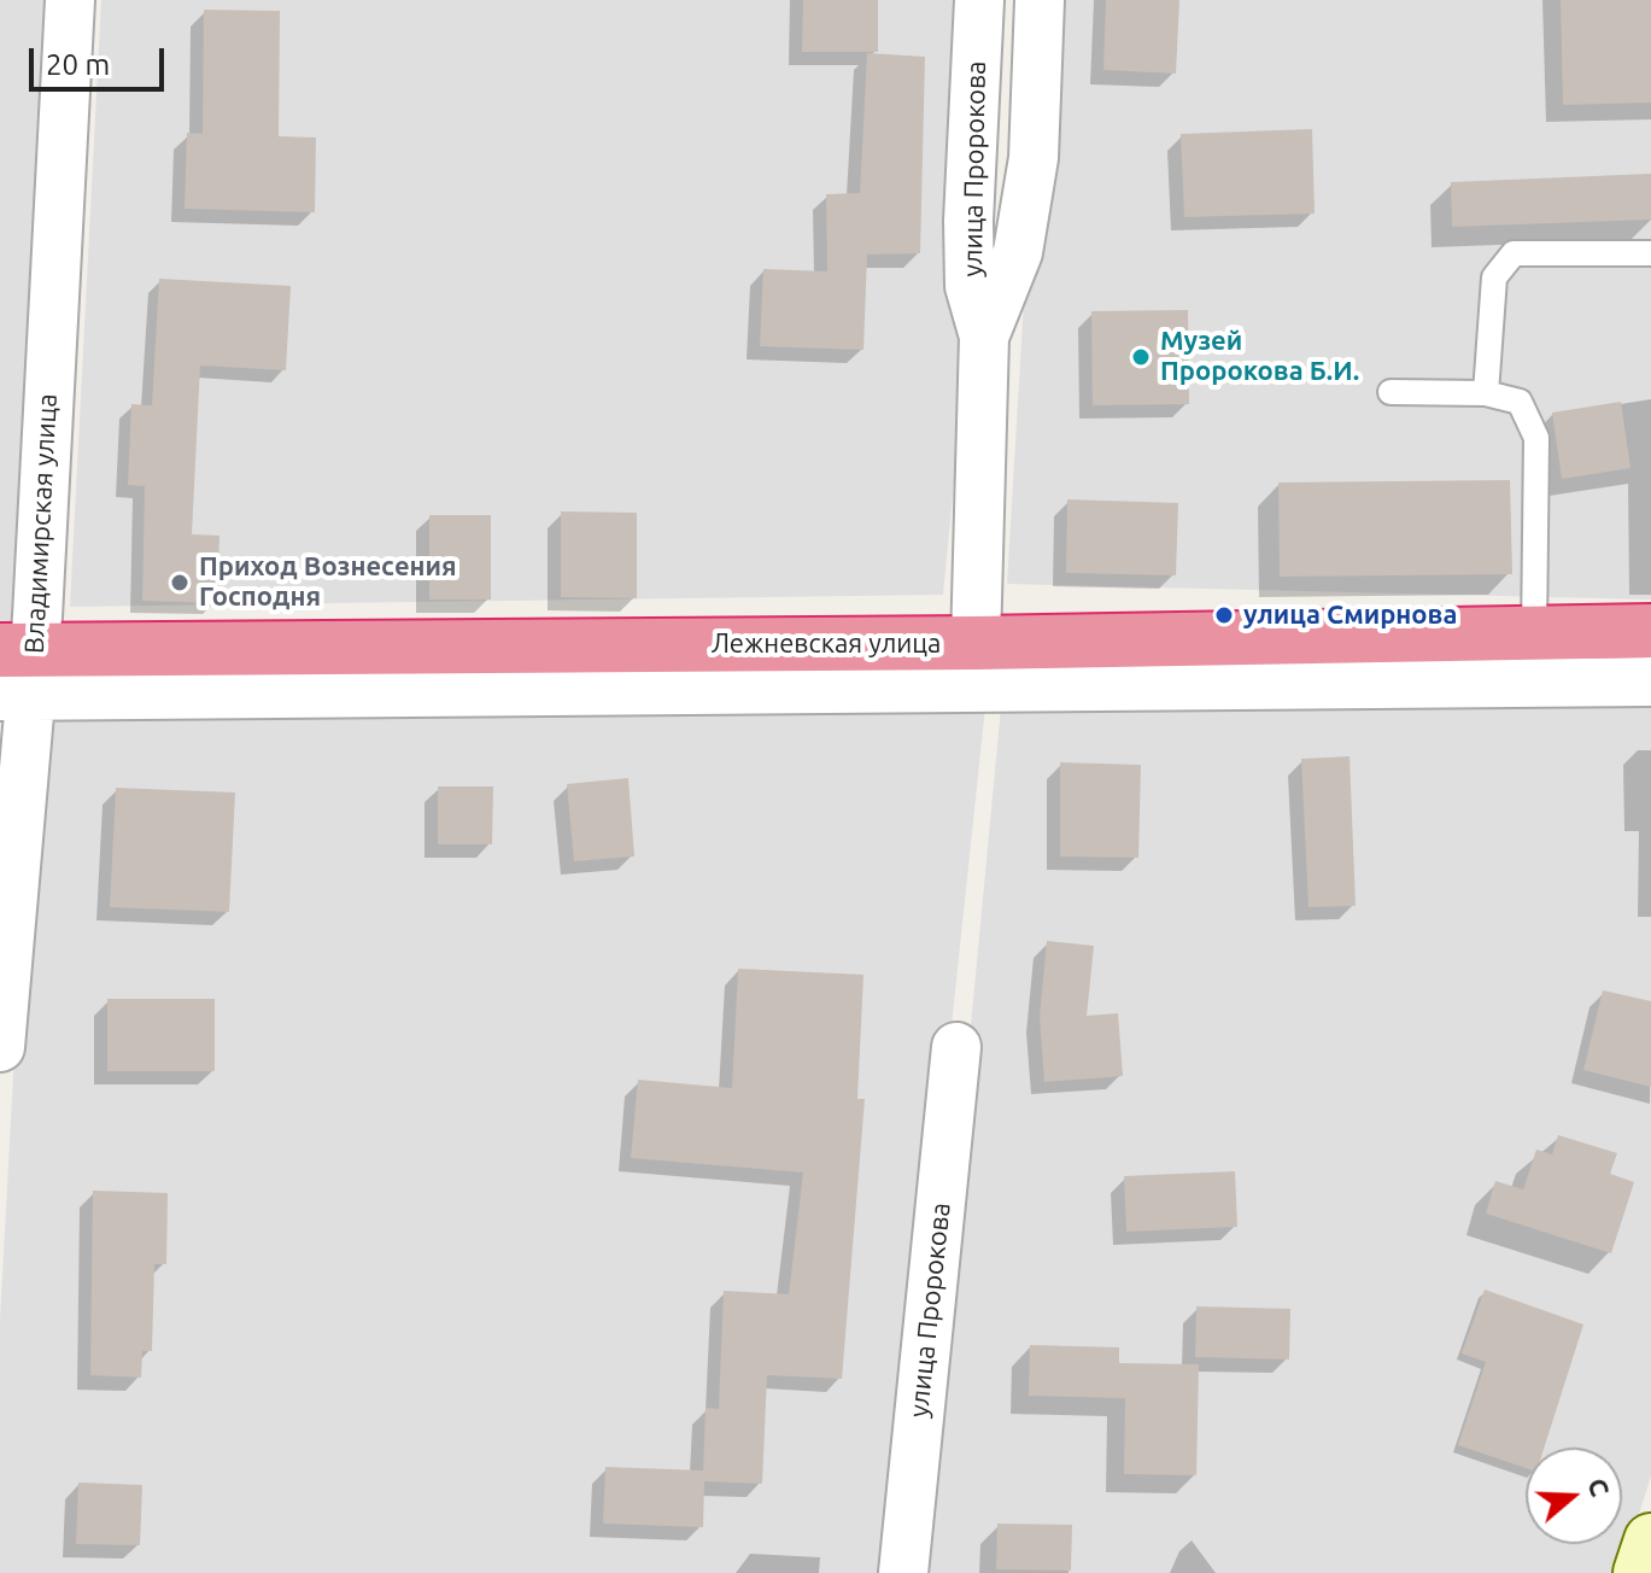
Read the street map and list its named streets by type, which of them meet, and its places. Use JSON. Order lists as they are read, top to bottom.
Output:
{
  "streets": {
    "highway": ["Лежневская улица"],
    "street": ["улица Пророкова", "Владимирская улица"]
  },
  "crossings": [
    ["улица Пророкова", "Лежневская улица"],
    ["Владимирская улица", "Лежневская улица"]
  ],
  "places": ["Музей Пророкова Б.И.", "Приход Вознесения Господня", "улица Смирнова"],
  "scale_bar": "20 m",
  "north": "right"
}
